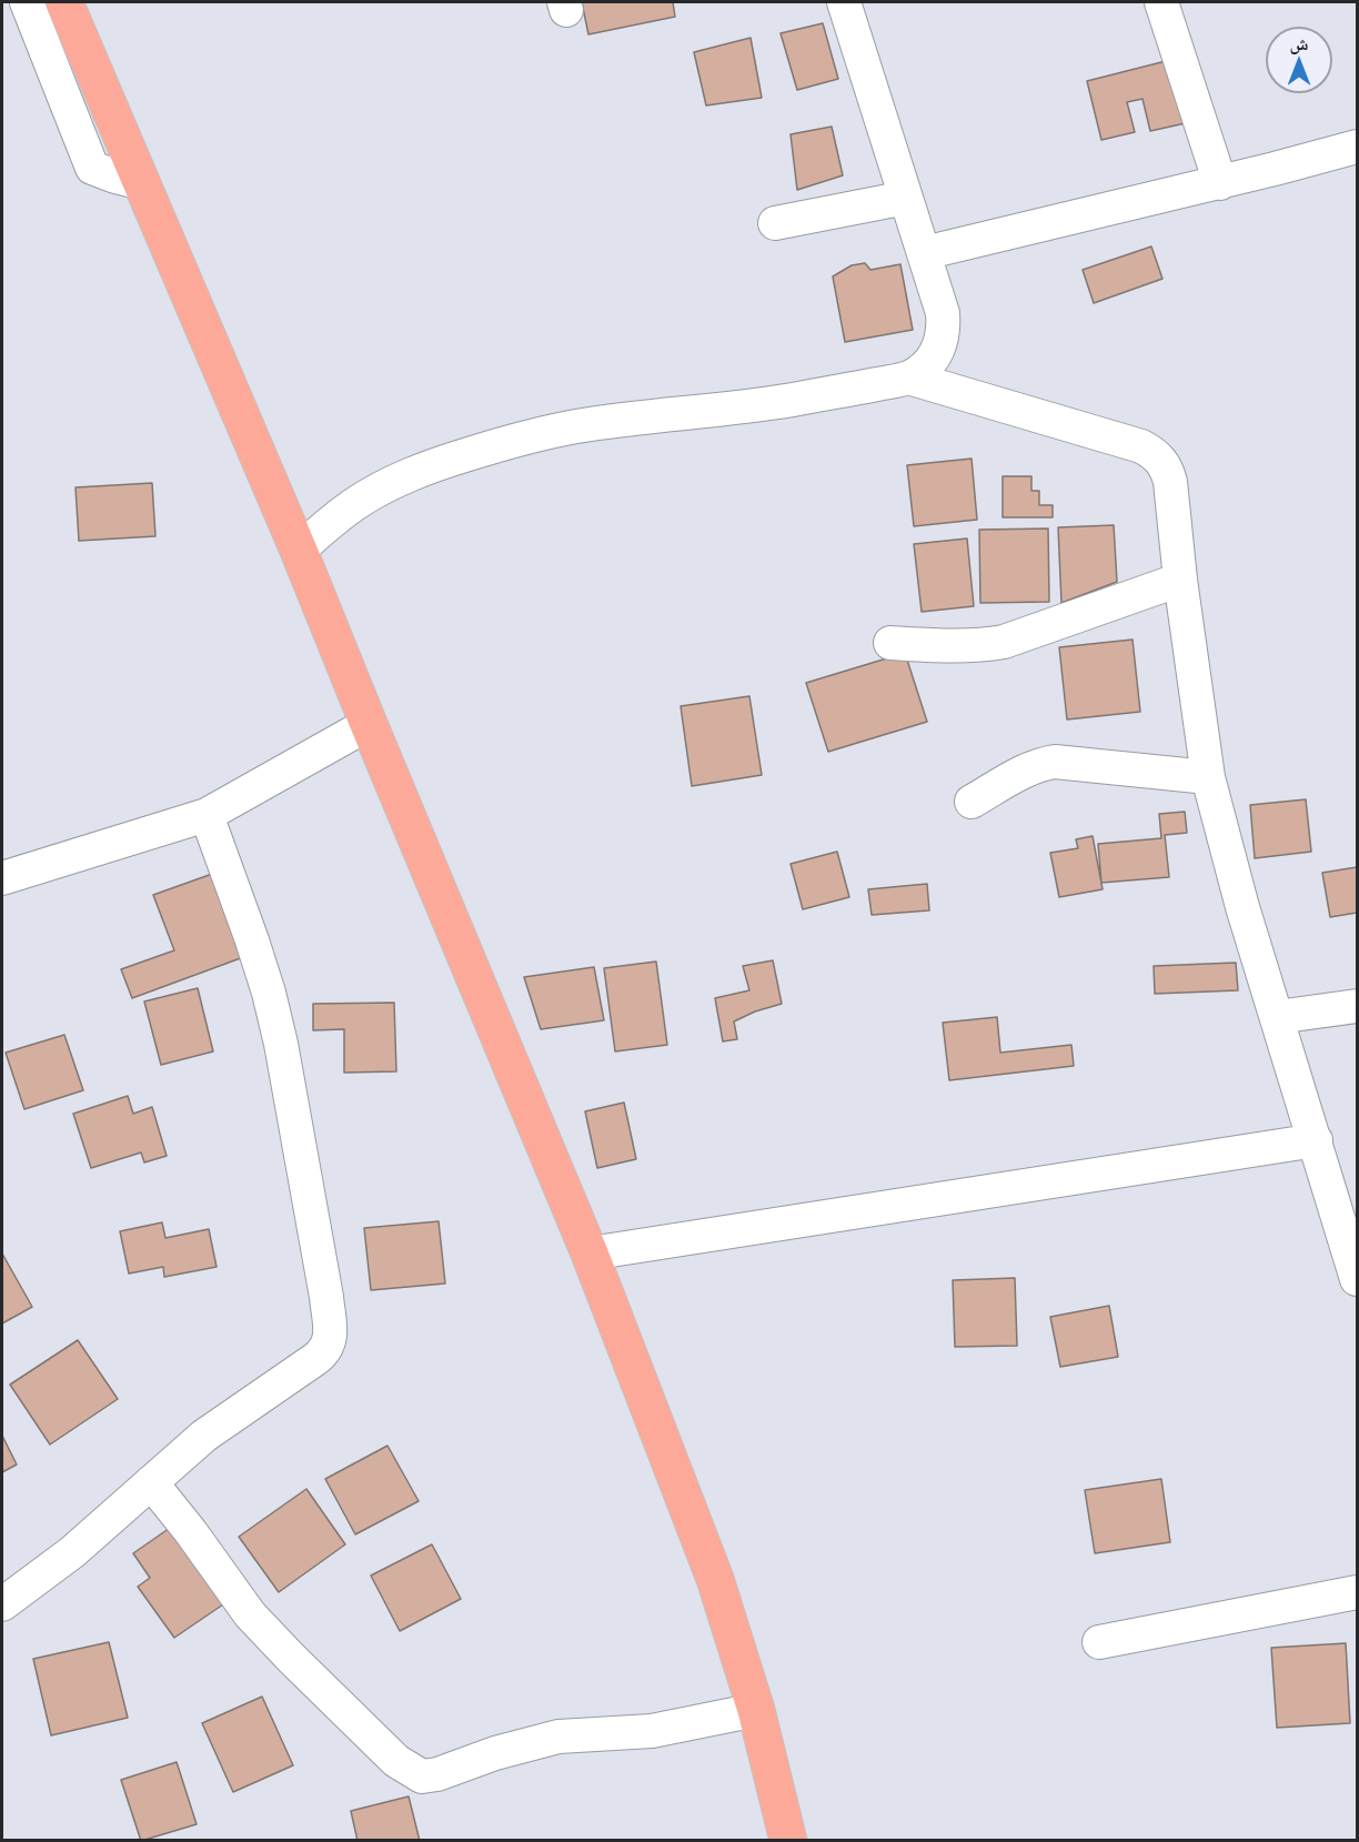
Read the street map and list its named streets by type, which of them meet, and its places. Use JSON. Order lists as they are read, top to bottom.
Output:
{
  "north": "top"
}
